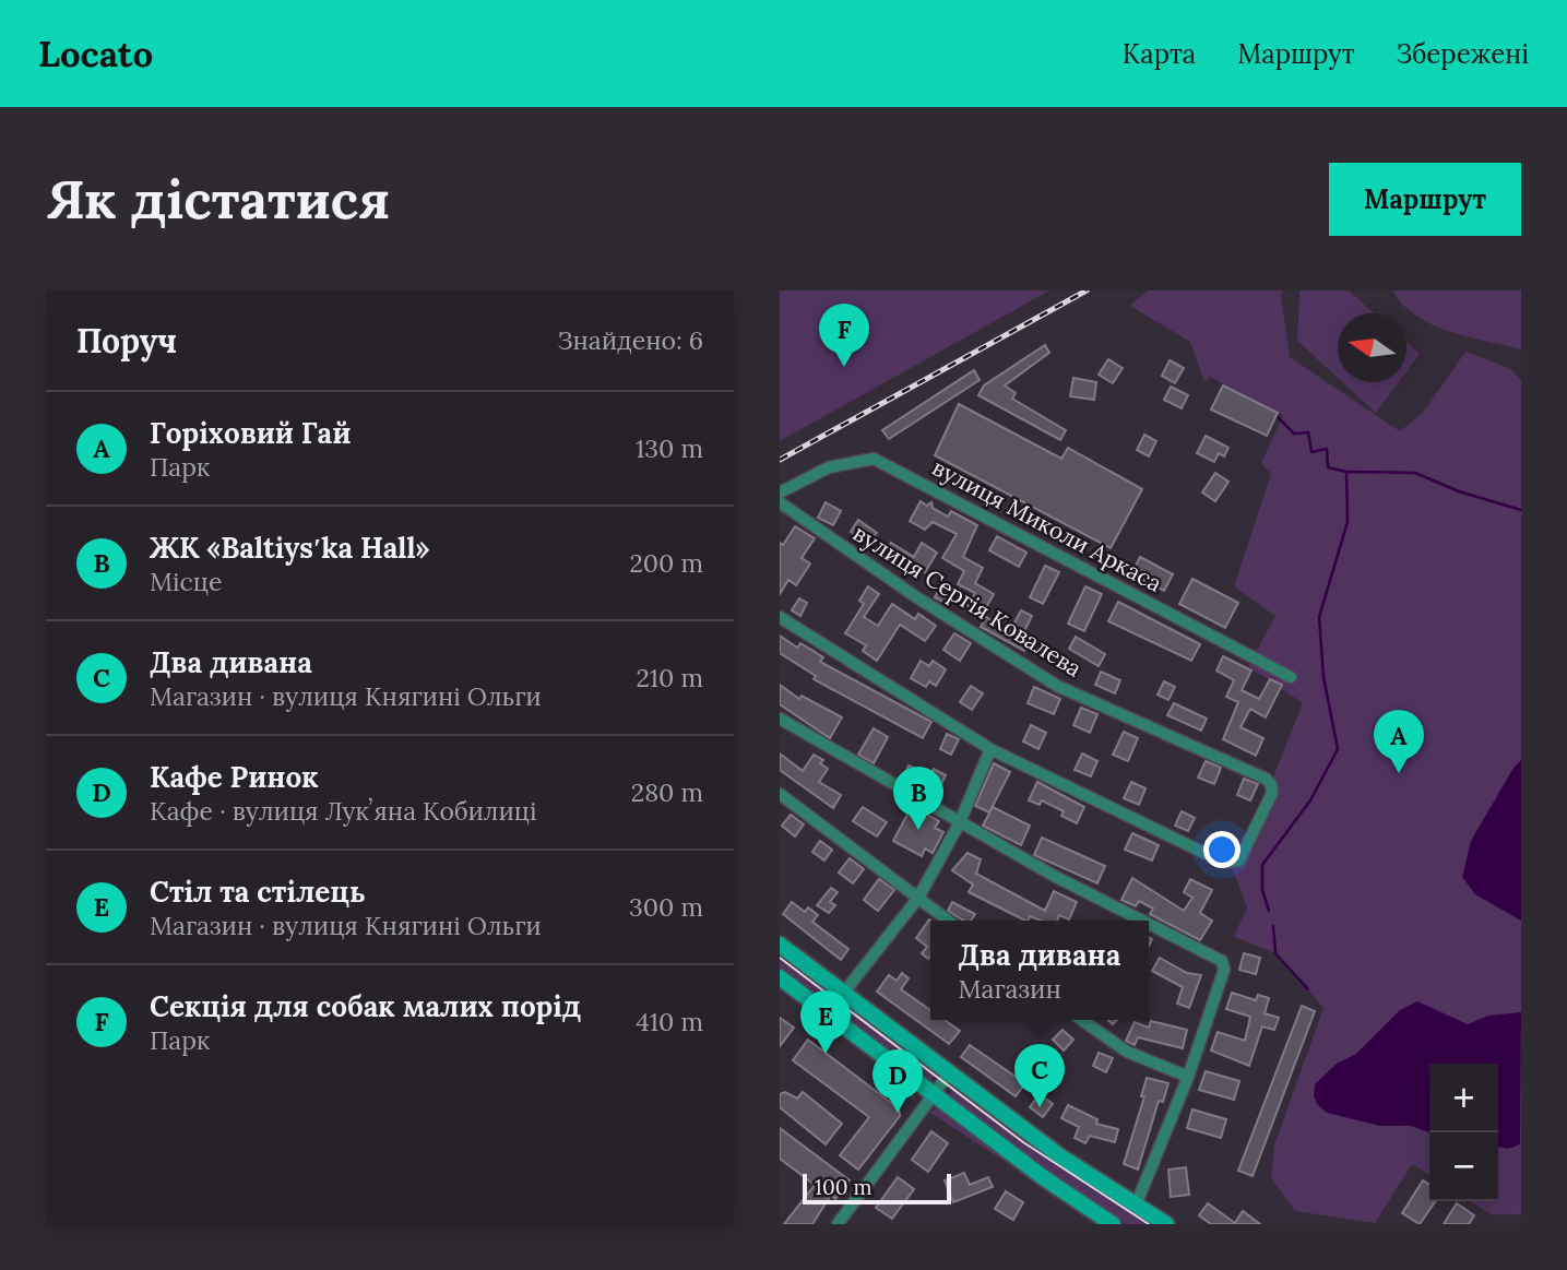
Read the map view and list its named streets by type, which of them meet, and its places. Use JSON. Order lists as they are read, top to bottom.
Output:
{
  "streets": {
    "street": ["вулиця Миколи Аркаса", "вулиця Сергія Ковалева"]
  },
  "scale_bar": "100 m",
  "north": "left",
  "page": {
    "header": "Locato",
    "nav": ["Карта", "Маршрут", "Збережені"],
    "buttons": "Маршрут",
    "title": "Як дістатися",
    "heading": ["Поруч", "Знайдено: 6"],
    "pins": [
      "F",
      "A",
      "B",
      "E",
      "C",
      "D"
    ],
    "list": [
      {
        "mark": "A",
        "name": "Горіховий Гай",
        "note": "Парк",
        "value": "130 m"
      },
      {
        "mark": "B",
        "name": "ЖК «Baltiysʹka Hall»",
        "note": "Місце",
        "value": "200 m"
      },
      {
        "mark": "C",
        "name": "Два дивана",
        "note": "Магазин · вулиця Княгині Ольги",
        "value": "210 m"
      },
      {
        "mark": "D",
        "name": "Кафе Ринок",
        "note": "Кафе · вулиця Лукʼяна Кобилиці",
        "value": "280 m"
      },
      {
        "mark": "E",
        "name": "Стіл та стілець",
        "note": "Магазин · вулиця Княгині Ольги",
        "value": "300 m"
      },
      {
        "mark": "F",
        "name": "Секція для собак малих порід",
        "note": "Парк",
        "value": "410 m"
      }
    ],
    "popup": ["Два дивана", "Магазин"],
    "map_buttons": ["+", "−"],
    "scale": "100 m"
  }
}
